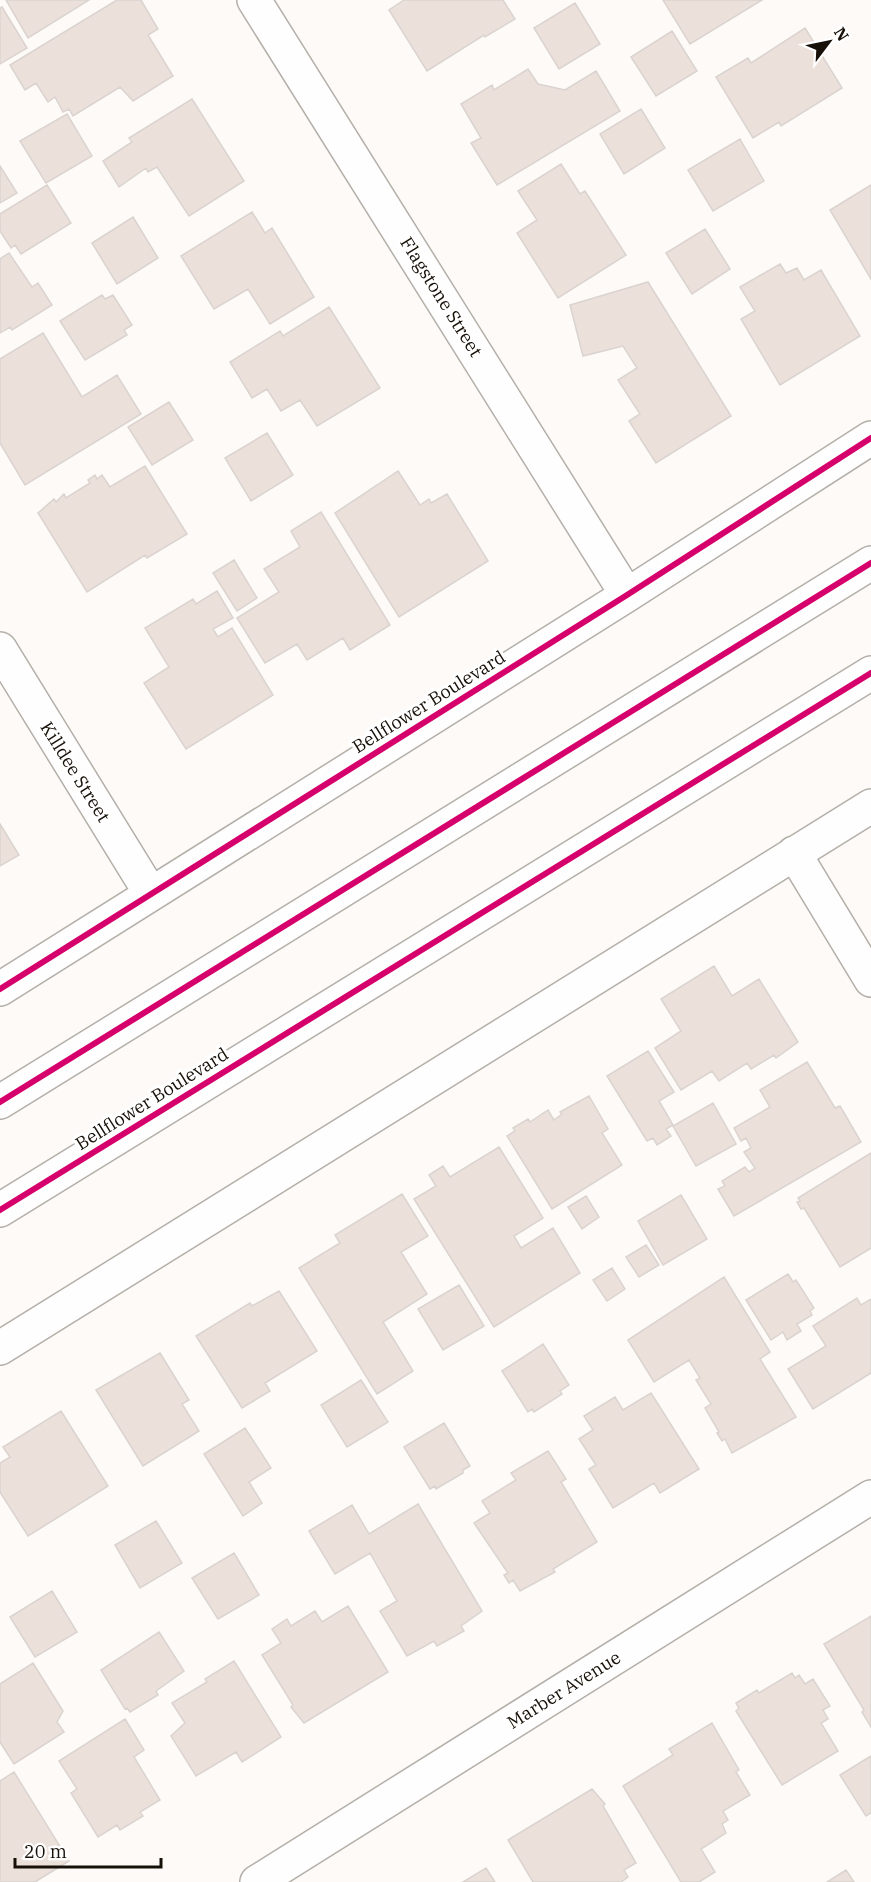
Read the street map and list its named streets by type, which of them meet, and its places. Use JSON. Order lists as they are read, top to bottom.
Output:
{
  "streets": {
    "street": [
      "Flagstone Street",
      "Bellflower Boulevard",
      "Killdee Street",
      "Marber Avenue"
    ]
  },
  "crossings": [
    ["Flagstone Street", "Bellflower Boulevard"],
    ["Bellflower Boulevard", "Killdee Street"]
  ],
  "scale_bar": "20 m",
  "north": "top right"
}
